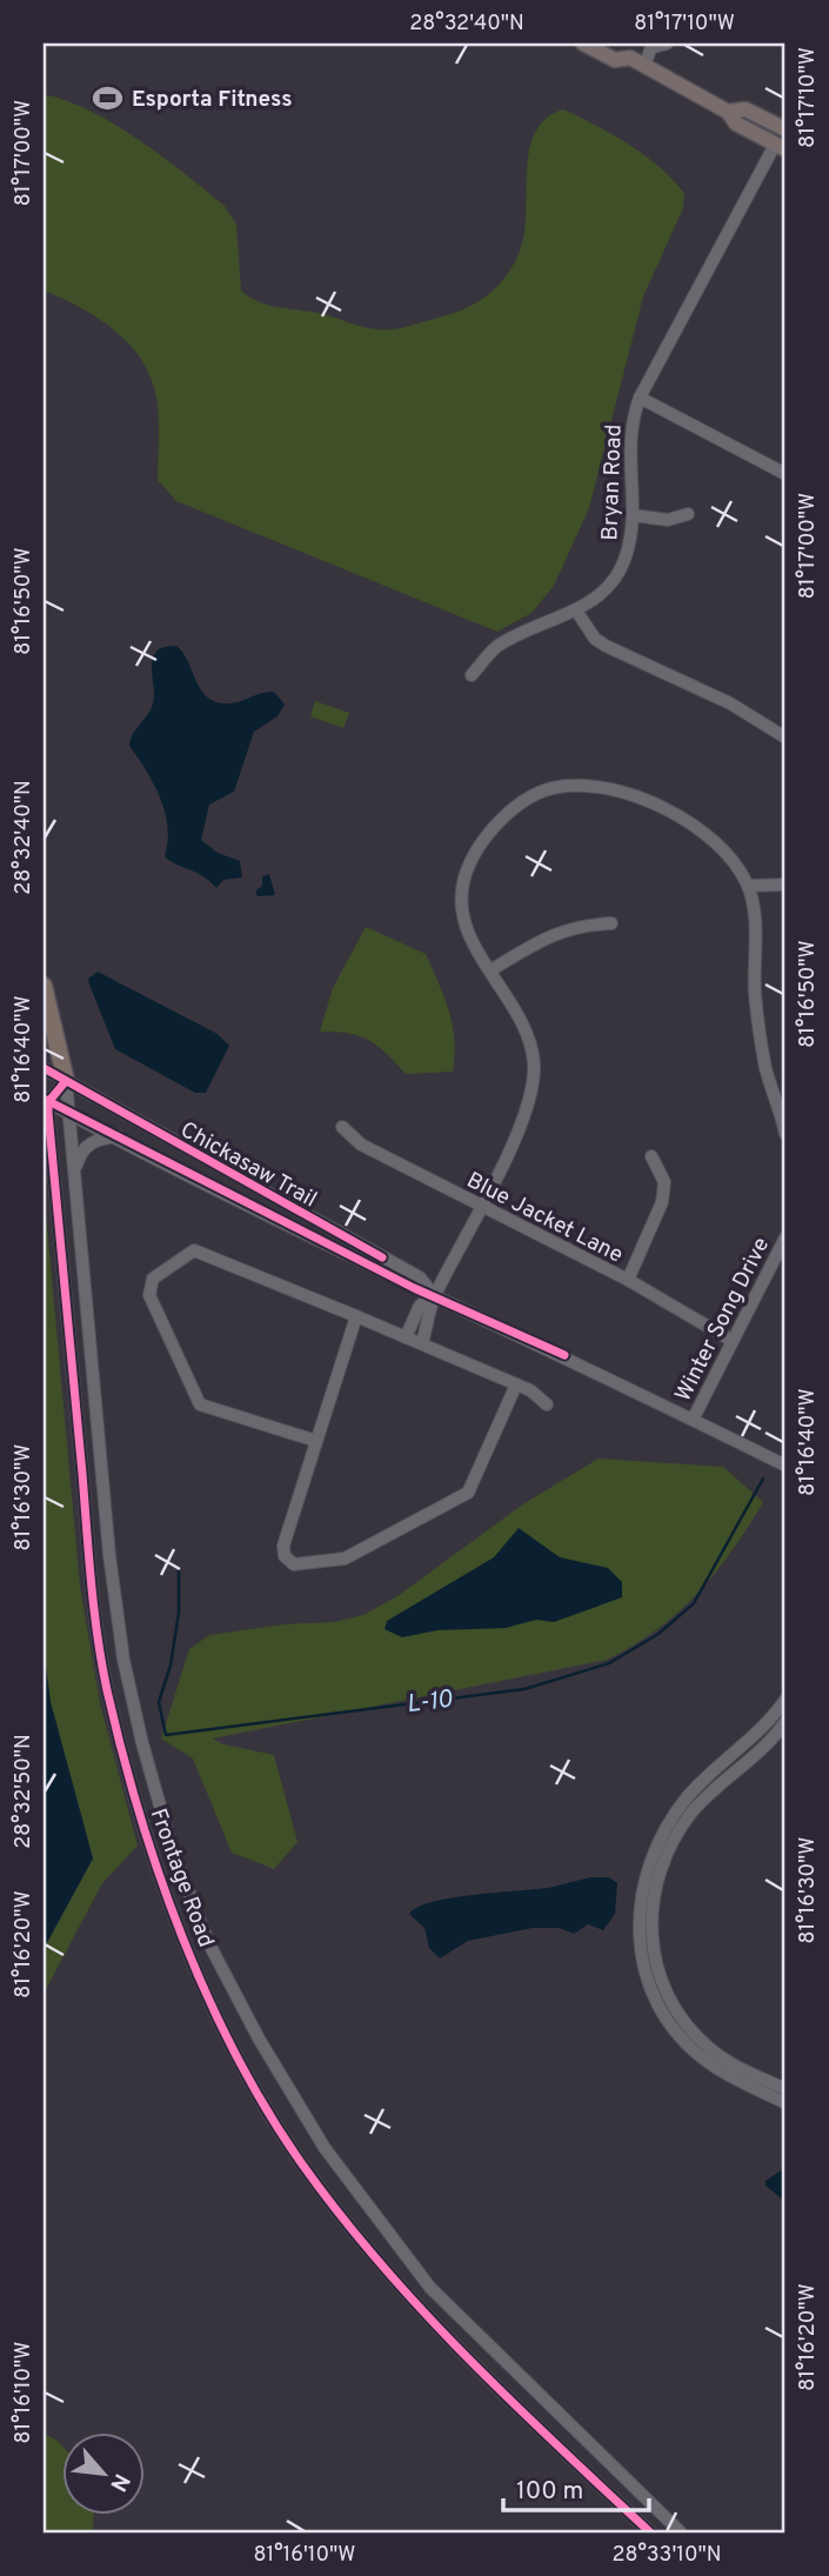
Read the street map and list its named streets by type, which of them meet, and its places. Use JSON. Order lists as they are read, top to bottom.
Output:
{
  "streets": {
    "street": [
      "Bryan Road",
      "Chickasaw Trail",
      "Blue Jacket Lane",
      "Winter Song Drive",
      "Frontage Road"
    ]
  },
  "crossings": [
    ["Chickasaw Trail", "Winter Song Drive"],
    ["Chickasaw Trail", "Frontage Road"],
    ["Blue Jacket Lane", "Winter Song Drive"]
  ],
  "water": ["L-10"],
  "places": {
    "sports": ["Esporta Fitness"]
  },
  "scale_bar": "100 m",
  "north": "bottom right",
  "coordinates": [
    "28°32'40\"N",
    "81°17'10\"W",
    "81°17'00\"W",
    "81°16'50\"W",
    "81°16'40\"W",
    "81°16'30\"W",
    "28°32'50\"N",
    "81°16'20\"W",
    "81°16'10\"W",
    "28°33'10\"N"
  ]
}
